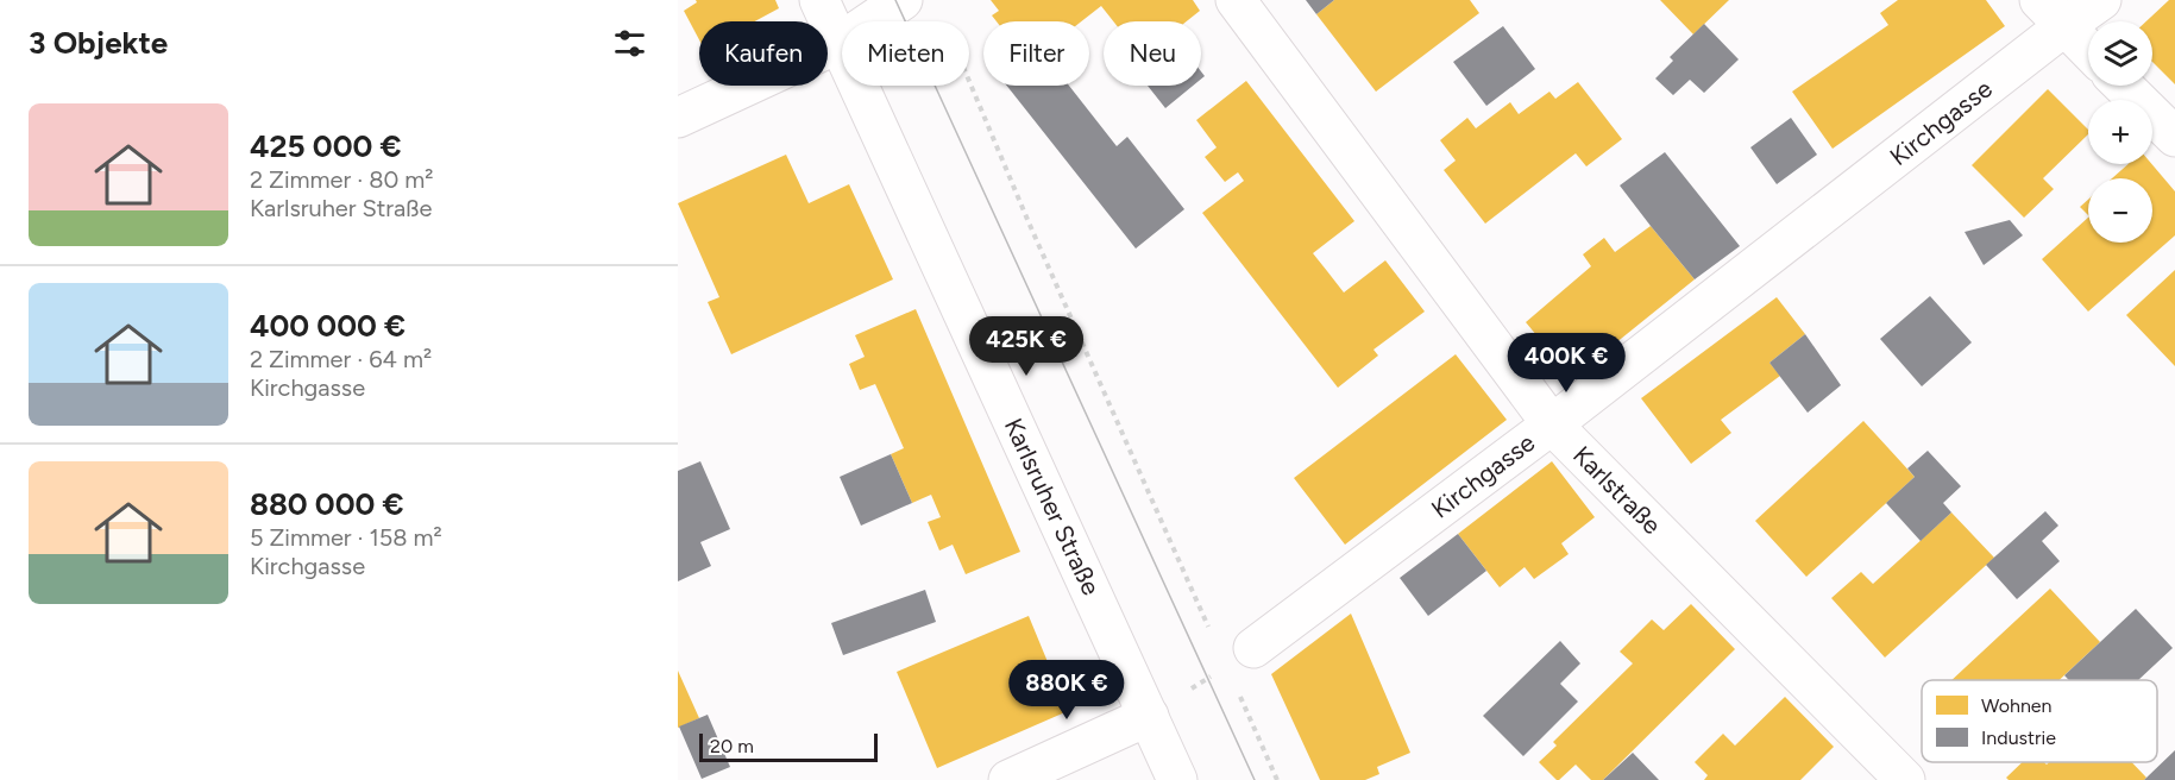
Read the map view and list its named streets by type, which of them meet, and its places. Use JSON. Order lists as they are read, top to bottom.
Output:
{
  "streets": {
    "street": ["Kirchgasse", "Karlstraße", "Karlsruher Straße"]
  },
  "crossings": [
    ["Kirchgasse", "Karlstraße"]
  ],
  "legend": ["Wohnen", "Industrie"],
  "scale_bar": "20 m",
  "page": {
    "heading": "3 Objekte",
    "map_buttons": ["+", "−"],
    "chip": [
      "Kaufen",
      "Mieten",
      "Filter",
      "Neu"
    ],
    "list": [
      {
        "name": "425 000 €",
        "note": "2 Zimmer · 80 m² · Karlsruher Straße"
      },
      {
        "name": "400 000 €",
        "note": "2 Zimmer · 64 m² · Kirchgasse"
      },
      {
        "name": "880 000 €",
        "note": "5 Zimmer · 158 m² · Kirchgasse"
      }
    ],
    "price": ["425K €", "400K €", "880K €"],
    "scale": "20 m"
  }
}
